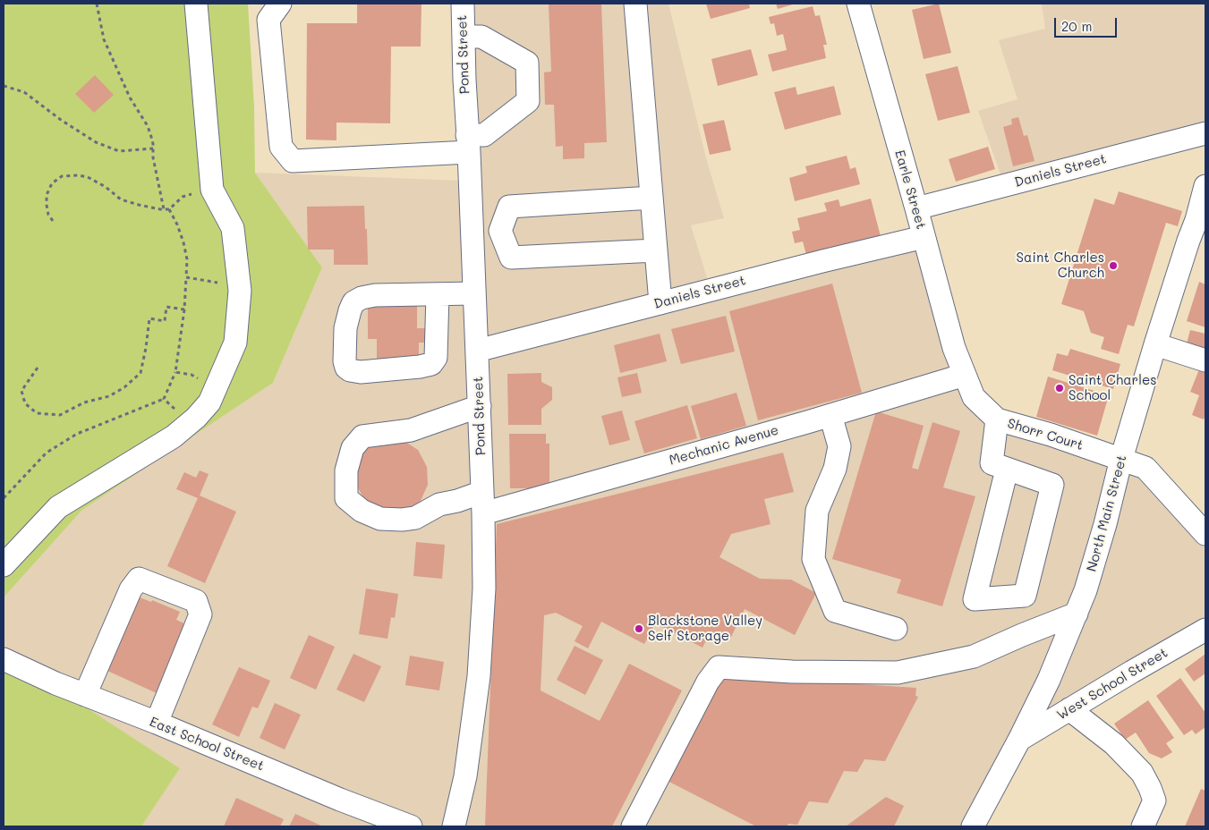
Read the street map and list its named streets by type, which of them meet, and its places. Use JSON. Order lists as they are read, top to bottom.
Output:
{
  "streets": {
    "street": [
      "Pond Street",
      "Daniels Street",
      "Earle Street",
      "Shorr Court",
      "Mechanic Avenue",
      "North Main Street",
      "West School Street",
      "East School Street"
    ]
  },
  "crossings": [
    ["Pond Street", "Daniels Street"],
    ["Pond Street", "Mechanic Avenue"],
    ["Daniels Street", "Earle Street"],
    ["Earle Street", "Shorr Court"],
    ["Earle Street", "Mechanic Avenue"],
    ["Shorr Court", "Mechanic Avenue"],
    ["Shorr Court", "North Main Street"],
    ["North Main Street", "West School Street"]
  ],
  "places": ["Saint Charles Church", "Saint Charles School", "Blackstone Valley Self Storage"],
  "scale_bar": "20 m"
}
